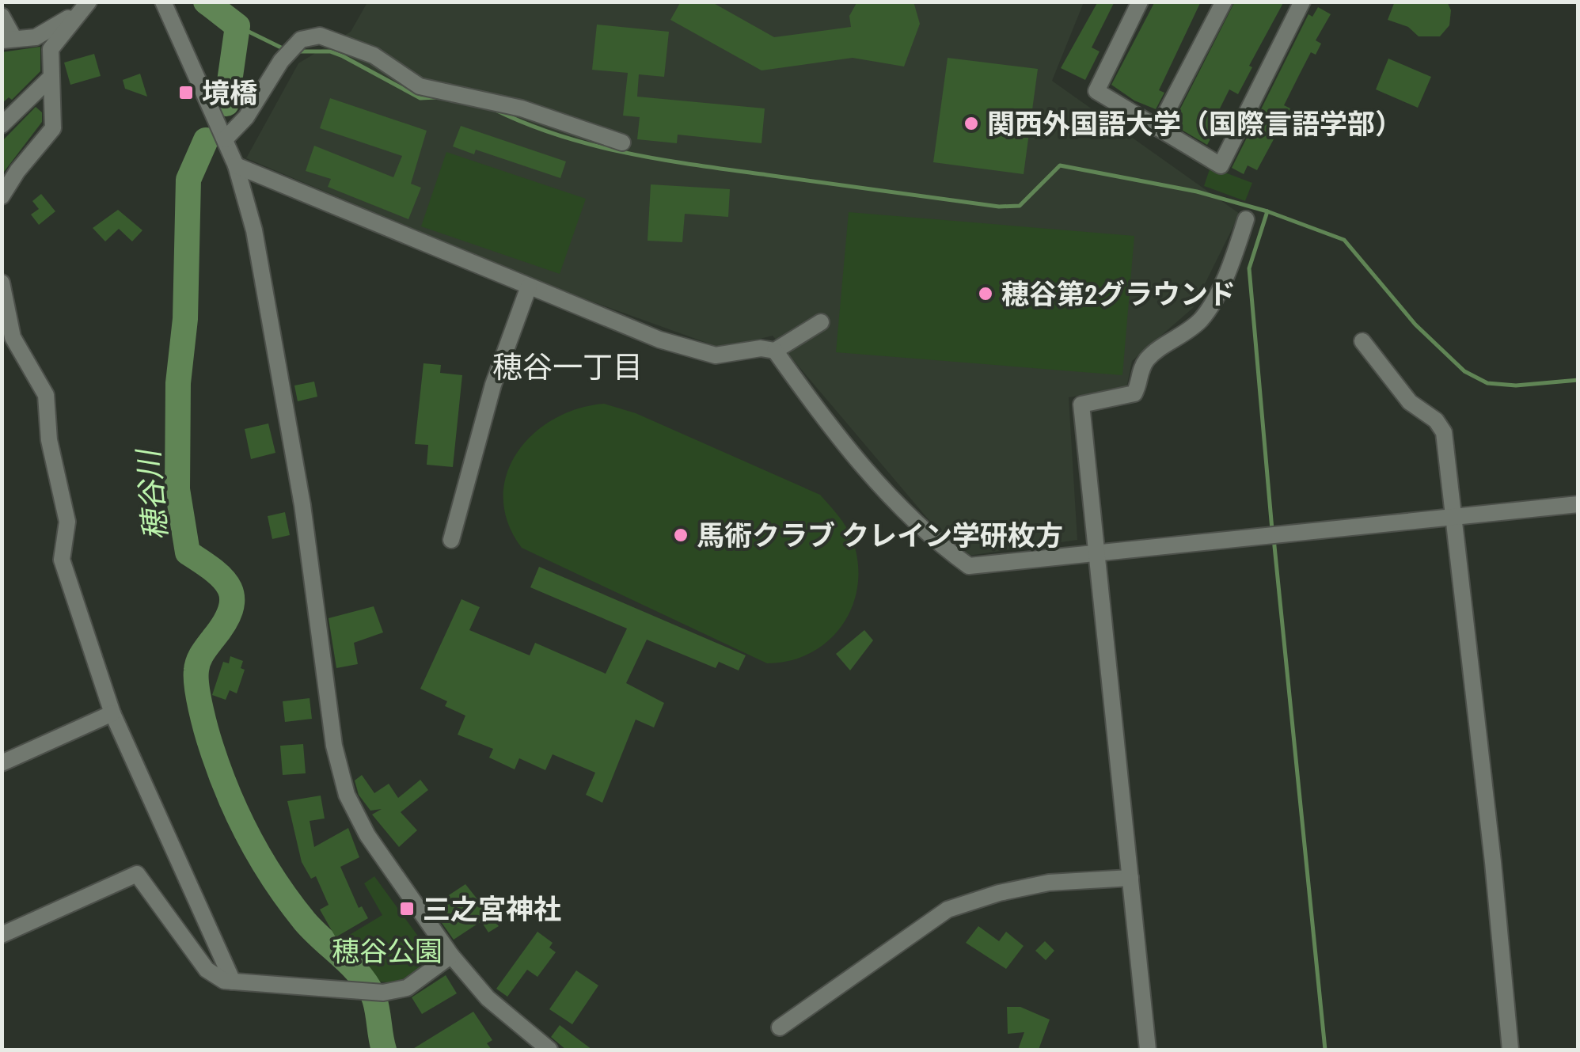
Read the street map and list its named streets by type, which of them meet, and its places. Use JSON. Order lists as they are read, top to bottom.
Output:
{
  "districts": ["穂谷一丁目"],
  "water": ["穂谷川"],
  "parks": ["穂谷公園"],
  "places": {
    "transit": ["境橋", "三之宮神社"],
    "other": ["関西外国語大学（国際言語学部）", "穂谷第2グラウンド", "馬術クラブ クレイン学研枚方"]
  }
}
